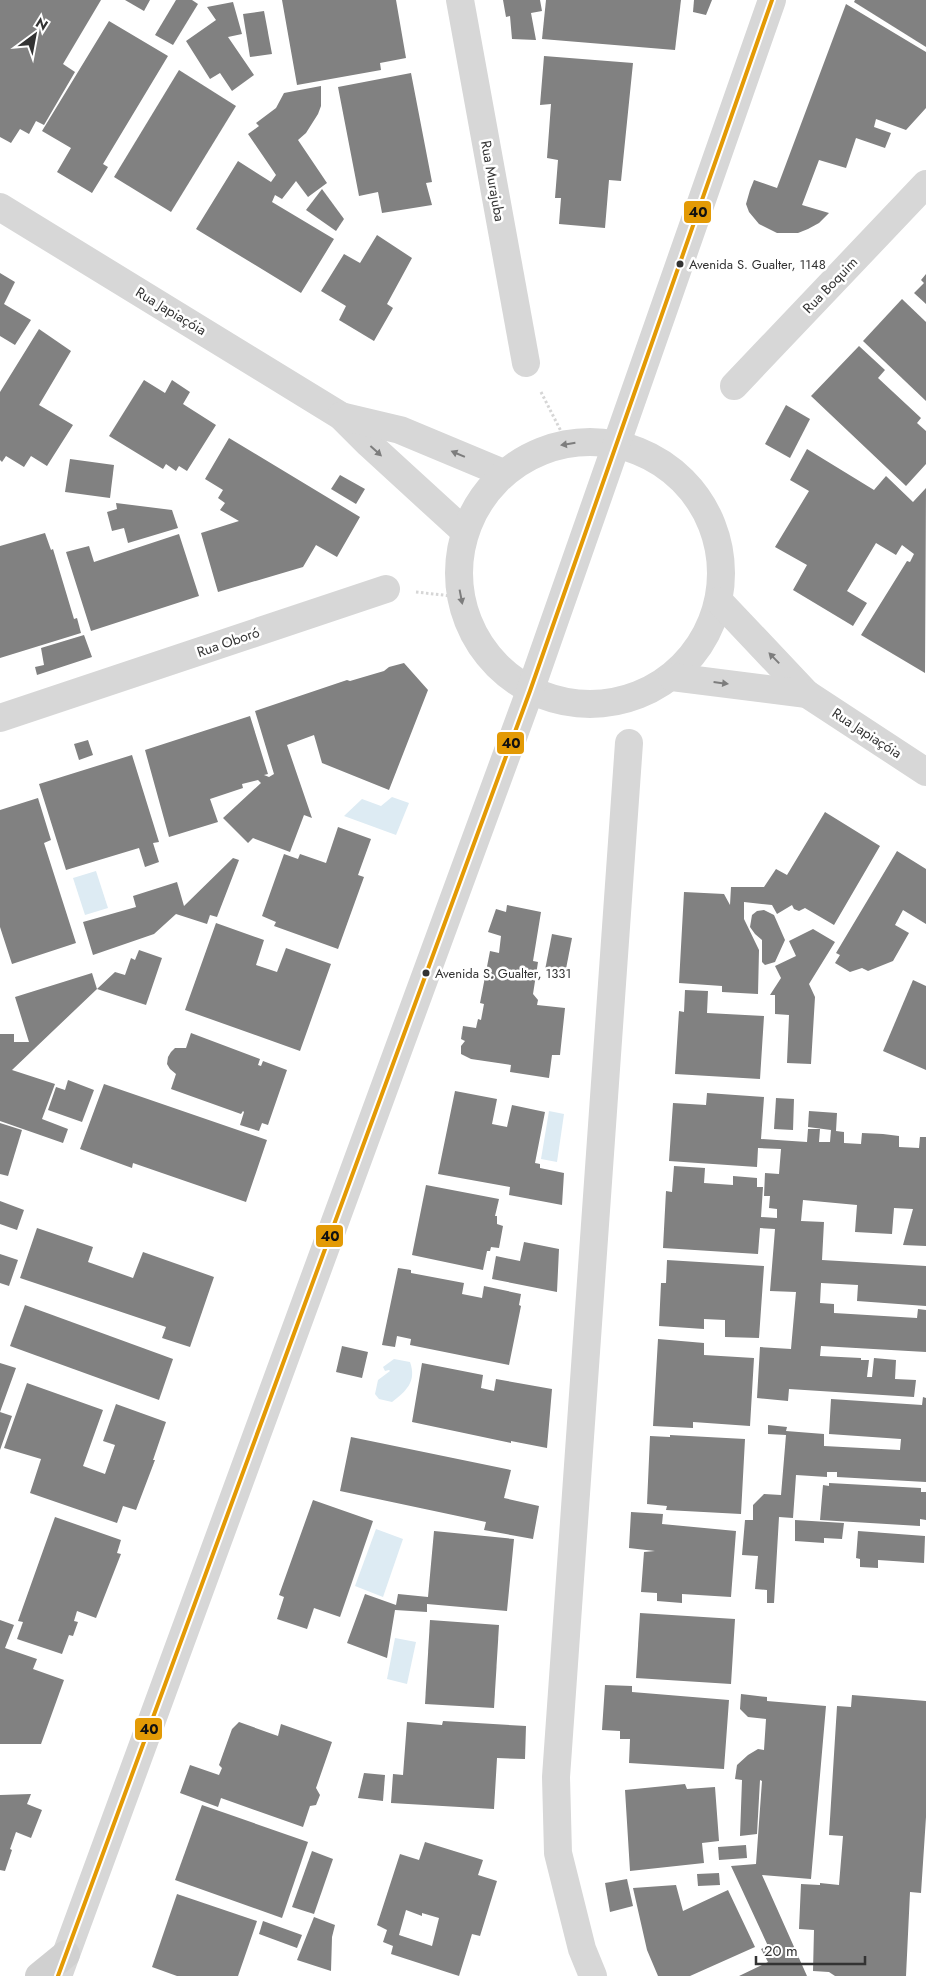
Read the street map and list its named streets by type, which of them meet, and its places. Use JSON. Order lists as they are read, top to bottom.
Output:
{
  "streets": {
    "street": [
      "Rua Murajuba",
      "Rua Boquim",
      "Rua Japiaçóia",
      "Rua Oboró"
    ]
  },
  "places": ["Avenida S. Gualter, 1148", "Avenida S. Gualter, 1331"],
  "lines": ["transit line 40"],
  "scale_bar": "20 m",
  "north": "top right"
}
